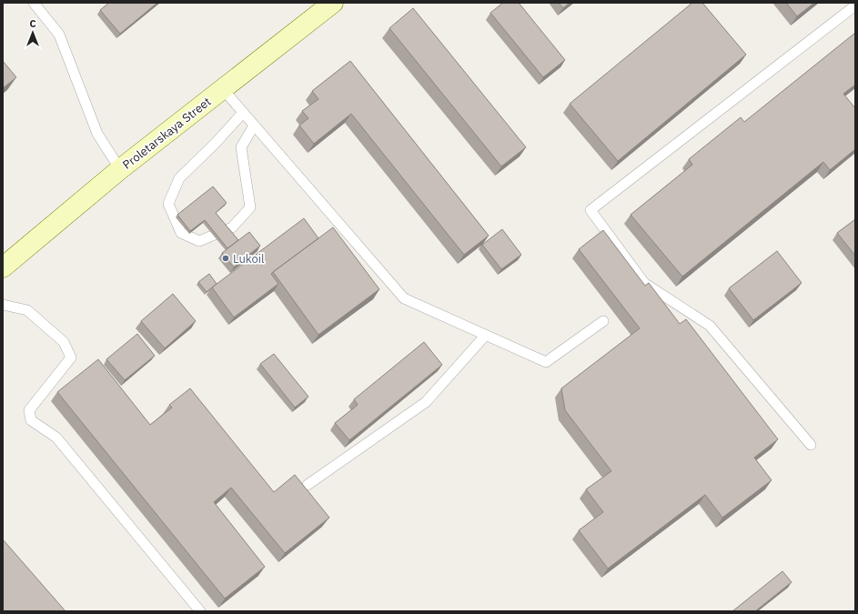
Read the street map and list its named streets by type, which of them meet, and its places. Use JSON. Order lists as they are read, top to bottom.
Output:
{
  "streets": {
    "street": ["Proletarskaya Street"]
  },
  "places": ["Lukoil"],
  "north": "top"
}
